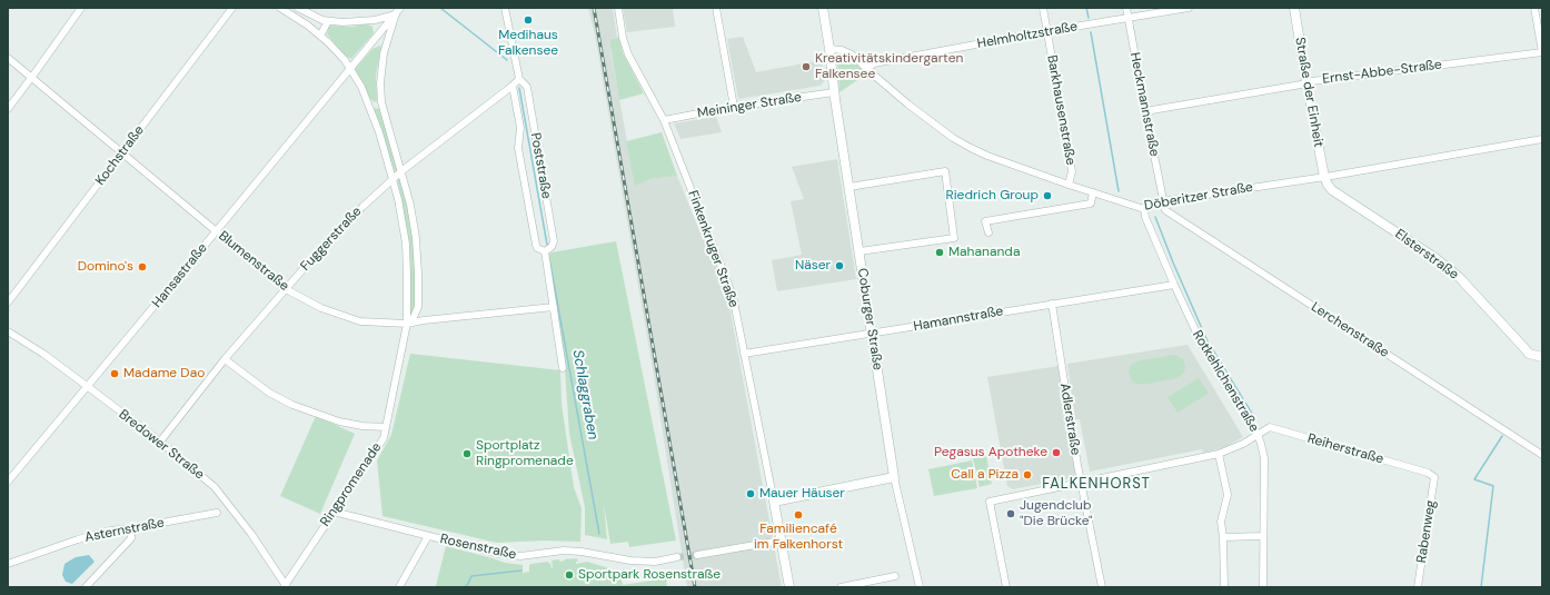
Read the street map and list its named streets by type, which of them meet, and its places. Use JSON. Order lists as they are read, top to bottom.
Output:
{
  "streets": {
    "street": [
      "Helmholtzstraße",
      "Ernst-Abbe-Straße",
      "Straße der Einheit",
      "Heckmannstraße",
      "Meininger Straße",
      "Barkhausenstraße",
      "Kochstraße",
      "Poststraße",
      "Döberitzer Straße",
      "Fuggerstraße",
      "Finkenkruger Straße",
      "Elsterstraße",
      "Blumenstraße",
      "Hansastraße",
      "Coburger Straße",
      "Hamannstraße",
      "Lerchenstraße",
      "Rotkehlchenstraße",
      "Adlerstraße",
      "Bredower Straße",
      "Reiherstraße",
      "Ringpromenade",
      "Asternstraße",
      "Rabenweg",
      "Rosenstraße"
    ]
  },
  "crossings": [
    ["Helmholtzstraße", "Heckmannstraße"],
    ["Helmholtzstraße", "Barkhausenstraße"],
    ["Helmholtzstraße", "Döberitzer Straße"],
    ["Ernst-Abbe-Straße", "Straße der Einheit"],
    ["Ernst-Abbe-Straße", "Heckmannstraße"],
    ["Straße der Einheit", "Döberitzer Straße"],
    ["Straße der Einheit", "Elsterstraße"],
    ["Heckmannstraße", "Döberitzer Straße"],
    ["Heckmannstraße", "Lerchenstraße"],
    ["Meininger Straße", "Finkenkruger Straße"],
    ["Meininger Straße", "Coburger Straße"],
    ["Barkhausenstraße", "Döberitzer Straße"],
    ["Kochstraße", "Blumenstraße"],
    ["Poststraße", "Fuggerstraße"],
    ["Poststraße", "Blumenstraße"],
    ["Döberitzer Straße", "Elsterstraße"],
    ["Döberitzer Straße", "Coburger Straße"],
    ["Döberitzer Straße", "Lerchenstraße"],
    ["Döberitzer Straße", "Rotkehlchenstraße"],
    ["Fuggerstraße", "Blumenstraße"],
    ["Fuggerstraße", "Bredower Straße"],
    ["Fuggerstraße", "Ringpromenade"],
    ["Finkenkruger Straße", "Hamannstraße"],
    ["Blumenstraße", "Hansastraße"],
    ["Blumenstraße", "Ringpromenade"],
    ["Hansastraße", "Bredower Straße"],
    ["Hansastraße", "Ringpromenade"],
    ["Coburger Straße", "Hamannstraße"],
    ["Hamannstraße", "Rotkehlchenstraße"],
    ["Hamannstraße", "Adlerstraße"],
    ["Rotkehlchenstraße", "Reiherstraße"],
    ["Adlerstraße", "Reiherstraße"],
    ["Bredower Straße", "Ringpromenade"],
    ["Reiherstraße", "Rabenweg"],
    ["Ringpromenade", "Rosenstraße"]
  ],
  "districts": ["FALKENHORST"],
  "water": ["Schlaggraben"],
  "places": [
    "Medihaus Falkensee",
    "Kreativitätskindergarten Falkensee",
    "Riedrich Group",
    "Mahananda",
    "Näser",
    "Domino's",
    "Madame Dao",
    "Pegasus Apotheke",
    "Sportplatz Ringpromenade",
    "Call a Pizza",
    "Mauer Häuser",
    "Jugendclub \"Die Brücke\"",
    "Familiencafé im Falkenhorst",
    "Sportpark Rosenstraße"
  ]
}
